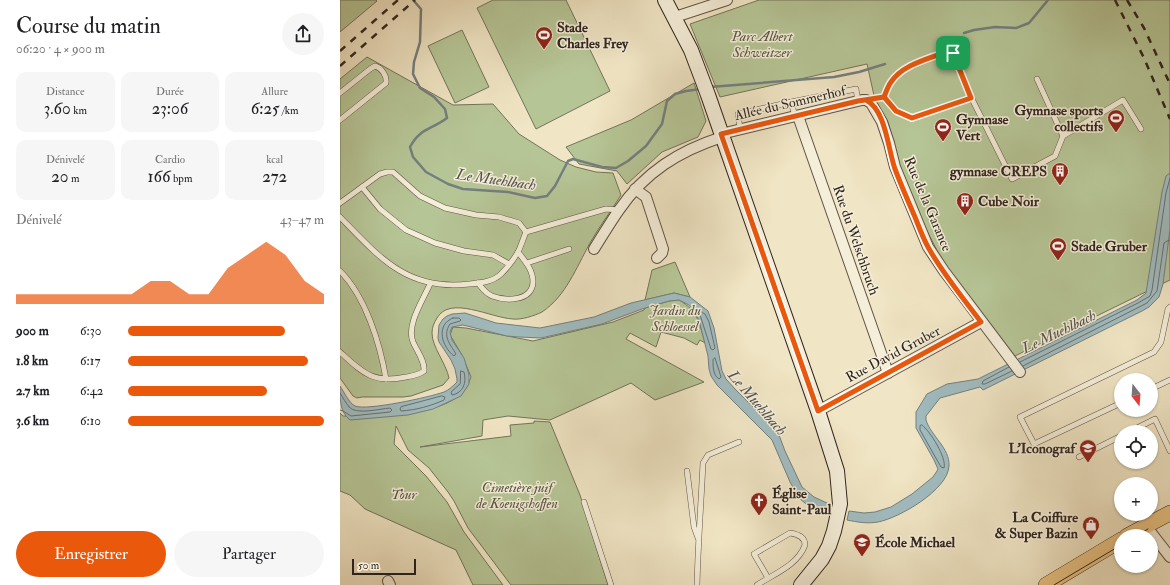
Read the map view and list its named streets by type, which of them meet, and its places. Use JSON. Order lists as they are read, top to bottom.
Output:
{
  "streets": {
    "street": [
      "Allée du Sommerhof",
      "Rue de la Garance",
      "Rue du Welschbruch",
      "Rue David Gruber"
    ]
  },
  "crossings": [
    ["Allée du Sommerhof", "Rue de la Garance"],
    ["Allée du Sommerhof", "Rue du Welschbruch"],
    ["Rue de la Garance", "Rue David Gruber"],
    ["Rue du Welschbruch", "Rue David Gruber"]
  ],
  "water": ["Le Muehlbach"],
  "parks": [
    "Parc Albert Schweitzer",
    "Jardin du Schloessel",
    "Cimetière juif de Koenigshoffen",
    "Tour"
  ],
  "places": {
    "sports": [
      "Stade Charles Frey",
      "Gymnase sports collectifs",
      "Gymnase Vert",
      "Stade Gruber"
    ],
    "building": ["gymnase CREPS", "Cube Noir"],
    "school or university": ["L'Iconograf", "École Michael"],
    "church": ["Église Saint-Paul"],
    "shop": ["La Coiffure & Super Bazin"]
  },
  "scale_bar": "50 m",
  "north": "bottom",
  "page": {
    "heading": ["Course du matin", "06:20 · 4 × 900 m"],
    "stats": [
      ["Distance", "3.60 km"],
      ["Durée", "23:06"],
      ["Allure", "6:25 /km"],
      ["Dénivelé", "20 m"],
      ["Cardio", "166 bpm"],
      ["kcal", "272"]
    ],
    "chart": ["Dénivelé", "43–47 m"],
    "list": [
      {
        "name": "900 m",
        "note": "6:30"
      },
      {
        "name": "1.8 km",
        "note": "6:17"
      },
      {
        "name": "2.7 km",
        "note": "6:42"
      },
      {
        "name": "3.6 km",
        "note": "6:10"
      }
    ],
    "map_buttons": ["+", "−"],
    "buttons": ["Enregistrer", "Partager"],
    "scale": "50 m"
  }
}
